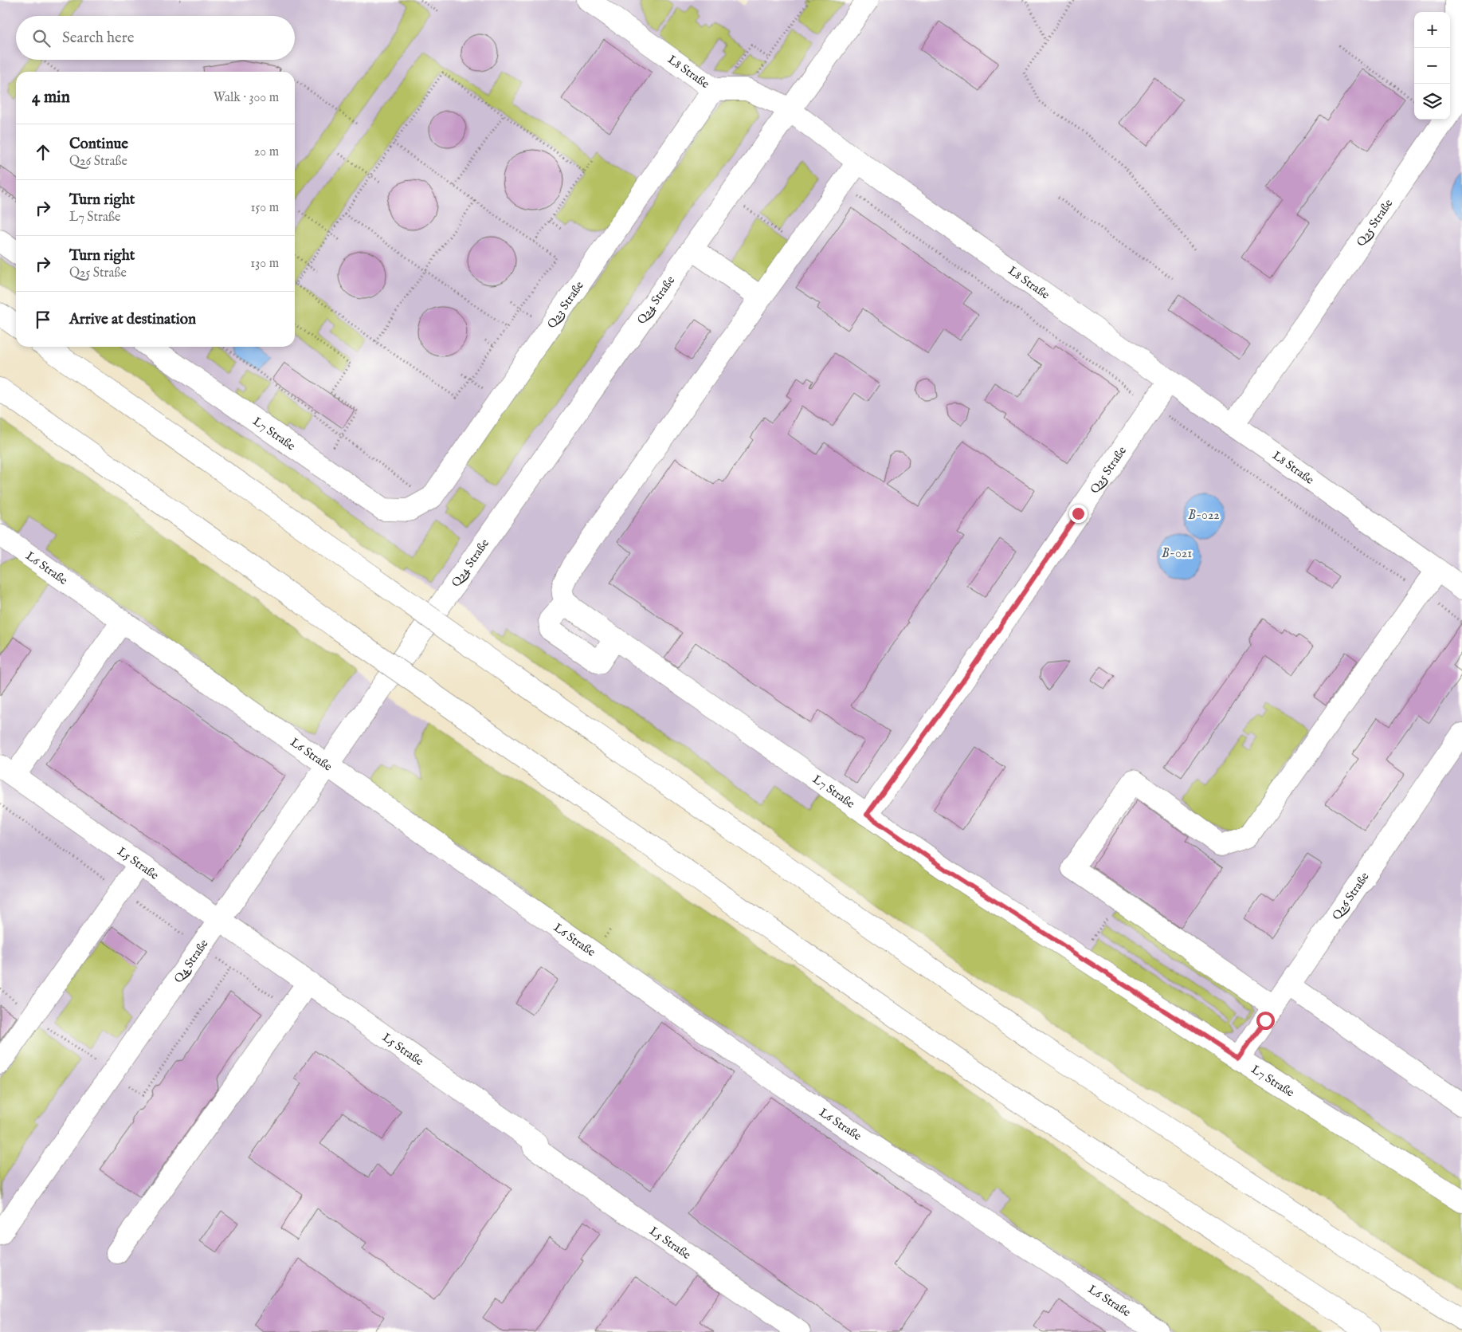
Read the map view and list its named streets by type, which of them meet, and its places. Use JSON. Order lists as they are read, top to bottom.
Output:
{
  "streets": {
    "main road": [
      "L8 Straße",
      "Q25 Straße",
      "Q24 Straße",
      "Q23 Straße",
      "L7 Straße",
      "L6 Straße",
      "L5 Straße",
      "Q26 Straße",
      "Q4 Straße"
    ]
  },
  "crossings": [
    ["L8 Straße", "Q25 Straße"],
    ["L8 Straße", "Q24 Straße"],
    ["L8 Straße", "Q23 Straße"],
    ["Q25 Straße", "L7 Straße"],
    ["Q24 Straße", "Q4 Straße"],
    ["Q23 Straße", "L7 Straße"],
    ["L7 Straße", "Q26 Straße"],
    ["L6 Straße", "Q4 Straße"],
    ["L5 Straße", "Q4 Straße"]
  ],
  "water": ["B-022", "B-021"],
  "page": {
    "map_buttons": ["+", "−"],
    "search": "Search here",
    "heading": ["4 min", "Walk · 300 m"],
    "list": [
      ["Continue", "Q26 Straße", "20 m"],
      ["Turn right", "L7 Straße", "150 m"],
      ["Turn right", "Q25 Straße", "130 m"],
      "Arrive at destination"
    ]
  }
}
